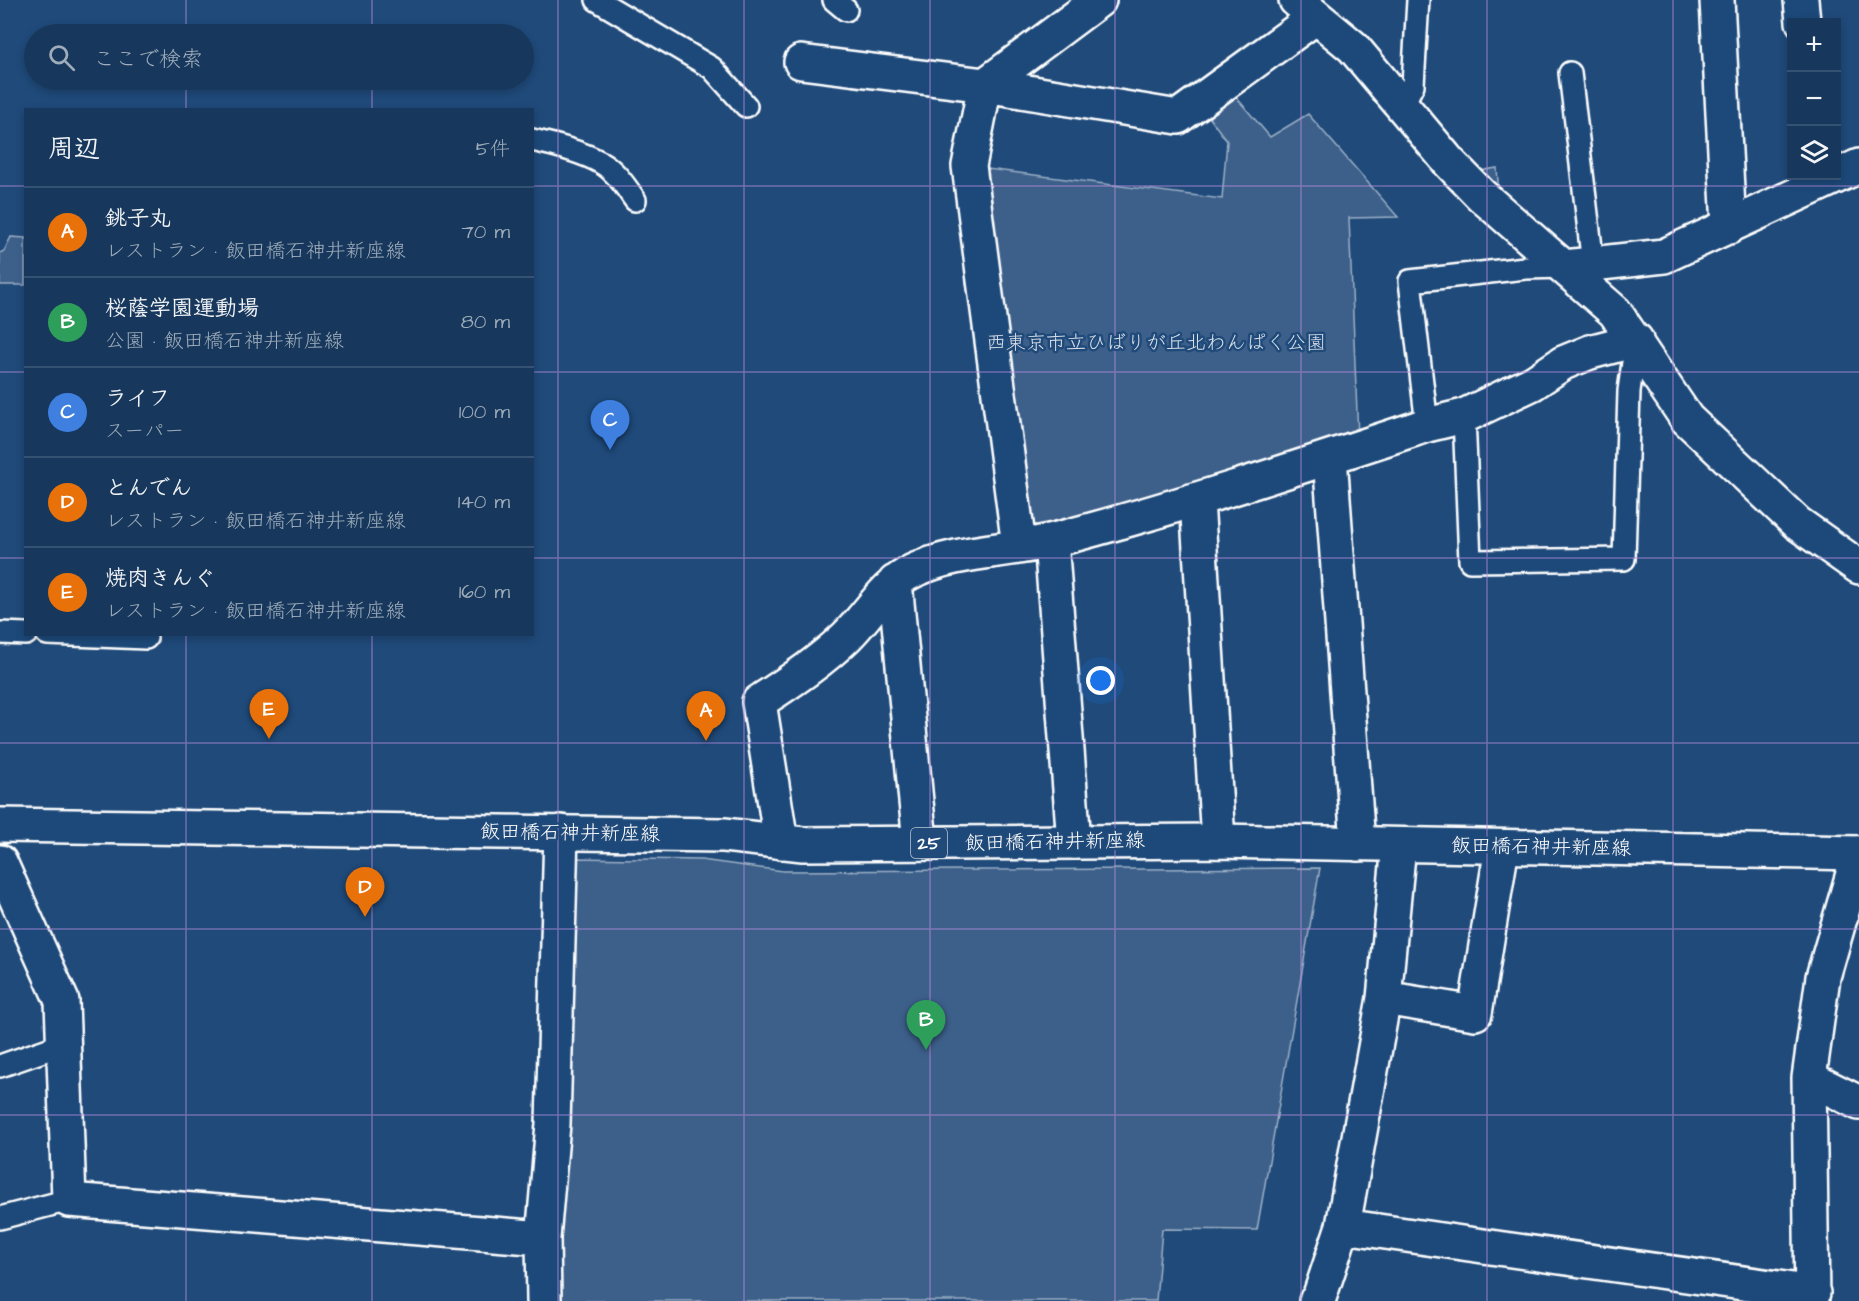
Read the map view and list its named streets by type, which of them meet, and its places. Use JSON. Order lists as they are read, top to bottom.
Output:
{
  "streets": {
    "street": ["飯田橋石神井新座線", "25"]
  },
  "parks": ["西東京市立ひばりが丘北わんぱく公園"],
  "page": {
    "map_buttons": ["+", "−"],
    "search": "ここで検索",
    "heading": ["周辺", "5件"],
    "list": [
      {
        "mark": "A",
        "name": "銚子丸",
        "note": "レストラン · 飯田橋石神井新座線",
        "value": "70 m"
      },
      {
        "mark": "B",
        "name": "桜蔭学園運動場",
        "note": "公園 · 飯田橋石神井新座線",
        "value": "80 m"
      },
      {
        "mark": "C",
        "name": "ライフ",
        "note": "スーパー",
        "value": "100 m"
      },
      {
        "mark": "D",
        "name": "とんでん",
        "note": "レストラン · 飯田橋石神井新座線",
        "value": "140 m"
      },
      {
        "mark": "E",
        "name": "焼肉きんぐ",
        "note": "レストラン · 飯田橋石神井新座線",
        "value": "160 m"
      }
    ],
    "pins": [
      "C",
      "E",
      "A",
      "D",
      "B"
    ]
  }
}
